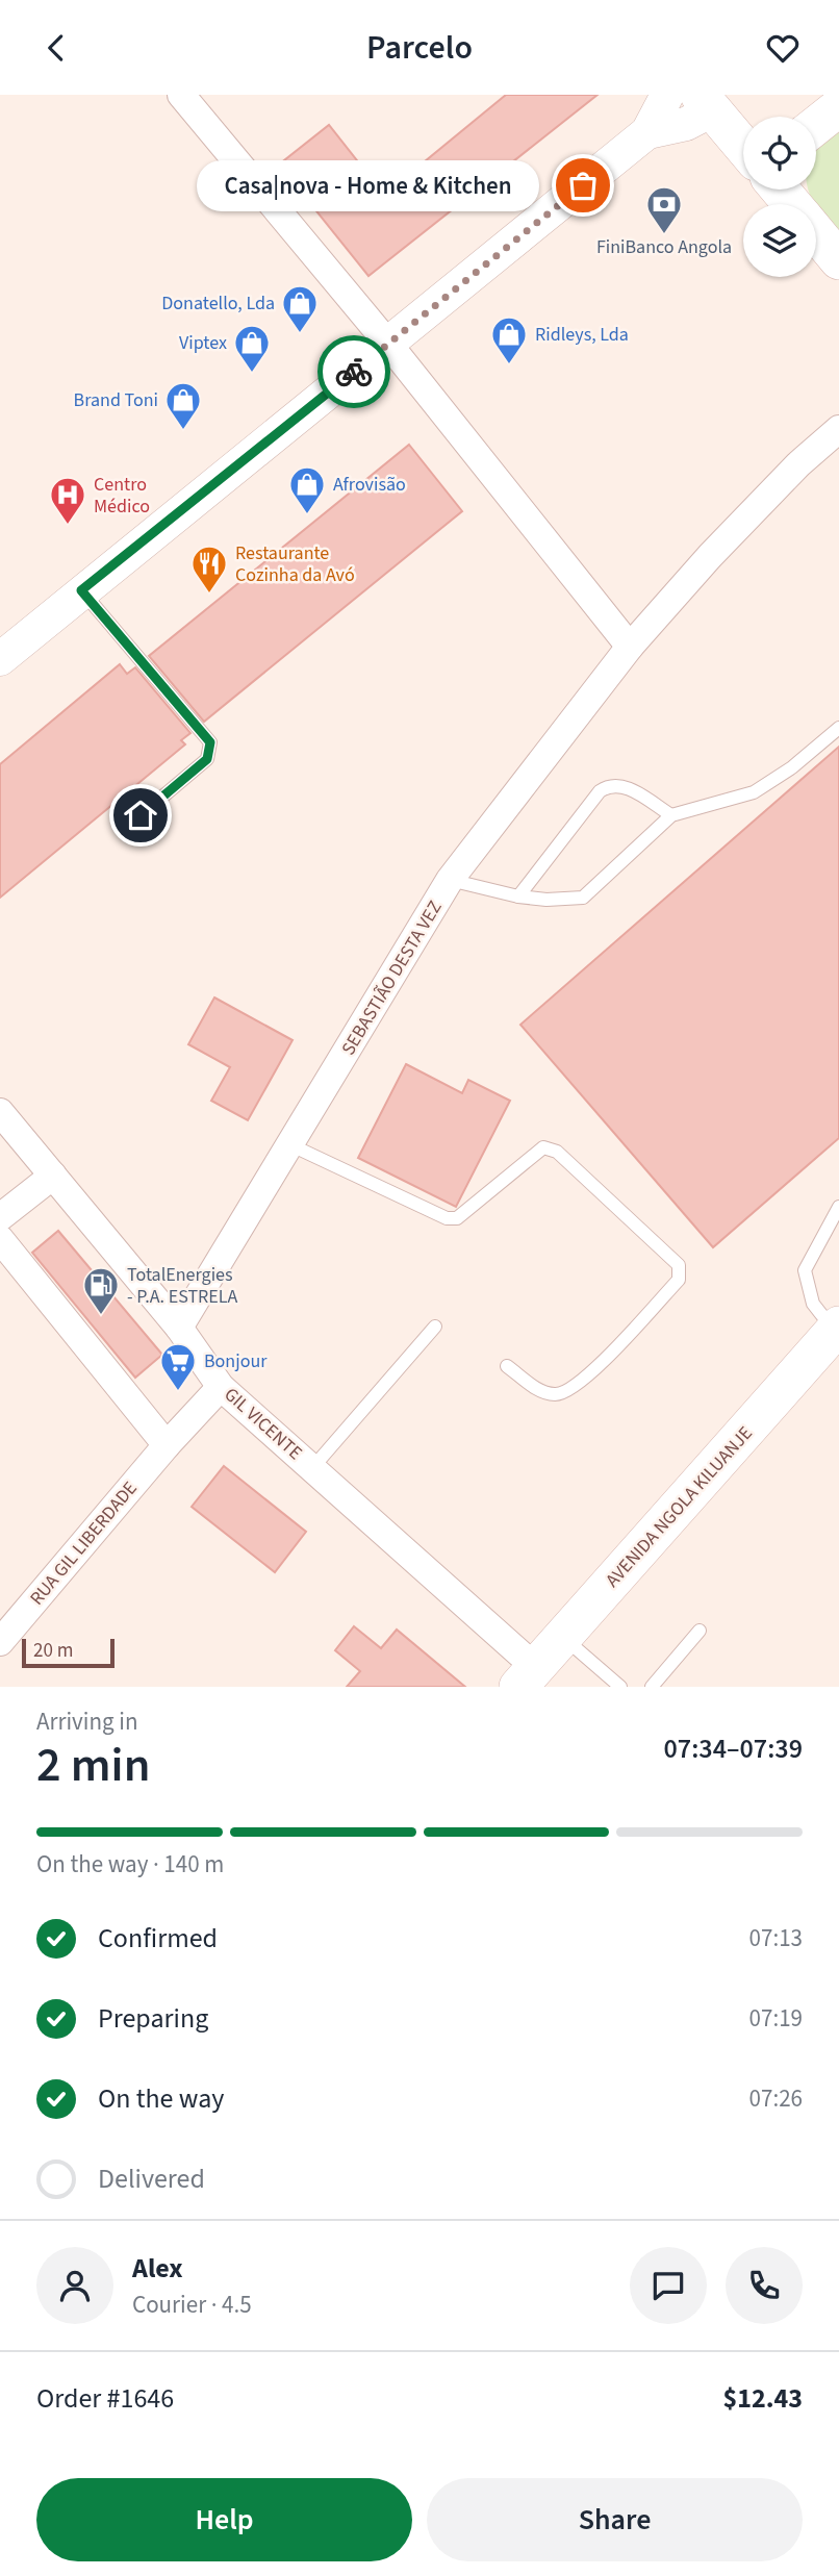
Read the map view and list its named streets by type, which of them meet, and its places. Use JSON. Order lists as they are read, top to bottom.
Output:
{
  "streets": {
    "main road": ["AVENIDA NGOLA KILUANJE"],
    "street": ["SEBASTIÃO DESTA VEZ", "GIL VICENTE", "RUA GIL LIBERDADE"]
  },
  "crossings": [
    ["SEBASTIÃO DESTA VEZ", "GIL VICENTE"],
    ["GIL VICENTE", "AVENIDA NGOLA KILUANJE"],
    ["GIL VICENTE", "RUA GIL LIBERDADE"]
  ],
  "places": {
    "other": ["Casa|nova - Home & Kitchen"],
    "bank": ["FiniBanco Angola"],
    "shop": [
      "Donatello, Lda",
      "Ridleys, Lda",
      "Viptex",
      "Brand Toni",
      "Afrovisão"
    ],
    "hospital": ["Centro Médico"],
    "restaurant": ["Restaurante Cozinha da Avó"],
    "fuel station": ["TotalEnergies - P.A. ESTRELA"],
    "supermarket": ["Bonjour"]
  },
  "scale_bar": "20 m",
  "page": {
    "header": "Parcelo",
    "bubble": "Casa|nova - Home & Kitchen",
    "scale": "20 m",
    "heading": ["2 min", "Arriving in", "07:34–07:39"],
    "panel": [
      "Alex",
      "Courier · 4.5",
      "Order #1646",
      "$12.43"
    ],
    "bar": "On the way · 140 m",
    "list": [
      ["Confirmed", "07:13"],
      ["Preparing", "07:19"],
      ["On the way", "07:26"],
      "Delivered"
    ],
    "buttons": ["Help", "Share"]
  }
}
